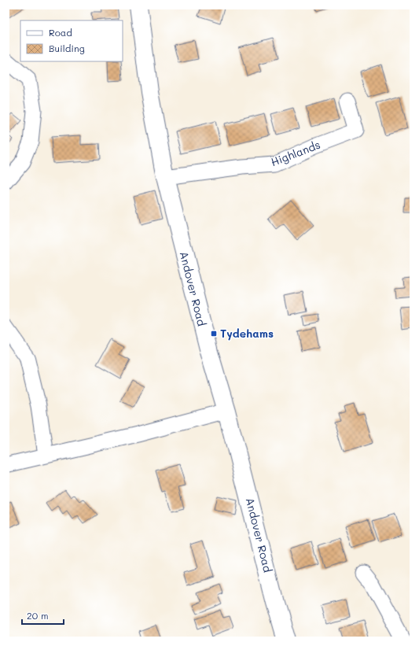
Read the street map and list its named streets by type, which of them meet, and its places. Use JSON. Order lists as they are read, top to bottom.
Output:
{
  "streets": {
    "main road": ["Andover Road"],
    "street": ["Highlands"]
  },
  "crossings": [
    ["Highlands", "Andover Road"]
  ],
  "places": {
    "transit": ["Tydehams"]
  },
  "legend": ["Road", "Building"],
  "scale_bar": "20 m"
}
